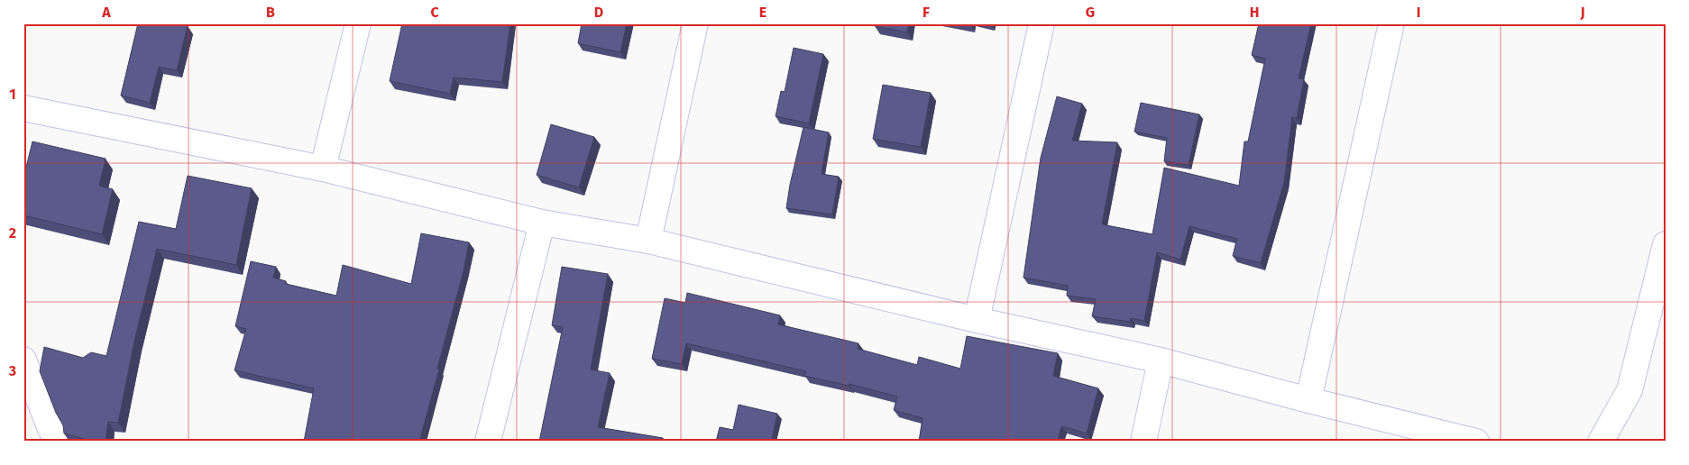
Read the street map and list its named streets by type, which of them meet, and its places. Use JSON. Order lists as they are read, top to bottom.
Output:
{
  "grid": {
    "columns": [
      "A",
      "B",
      "C",
      "D",
      "E",
      "F",
      "G",
      "H",
      "I",
      "J"
    ],
    "rows": ["1", "2", "3"]
  }
}
